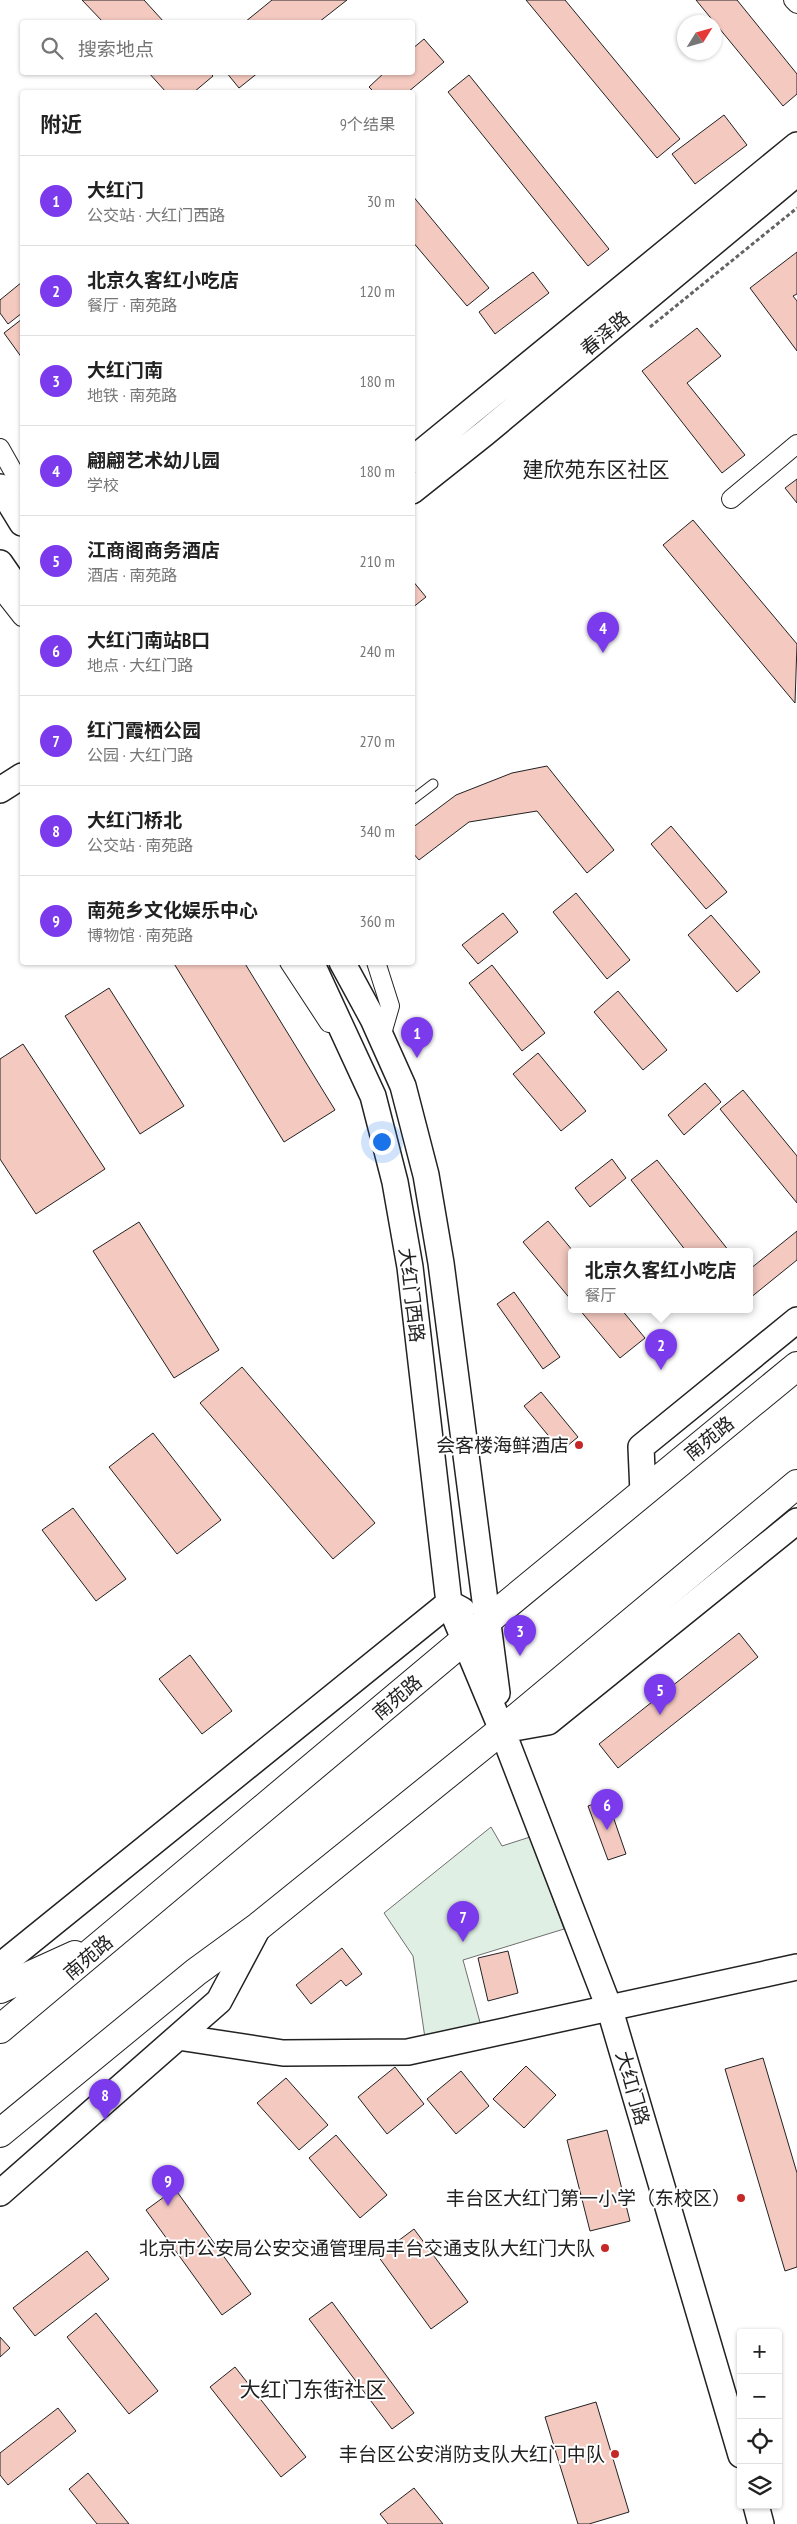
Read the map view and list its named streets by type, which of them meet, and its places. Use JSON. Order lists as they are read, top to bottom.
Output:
{
  "streets": {
    "highway": ["南苑路"],
    "street": ["春泽路", "大红门西路", "大红门路"]
  },
  "crossings": [
    ["大红门西路", "南苑路"],
    ["大红门西路", "大红门路"]
  ],
  "districts": ["建欣苑东区社区", "大红门东街社区"],
  "places": [
    "会客楼海鲜酒店",
    "丰台区大红门第一小学（东校区）",
    "北京市公安局公安交通管理局丰台交通支队大红门大队",
    "丰台区公安消防支队大红门中队"
  ],
  "north": "top right",
  "page": {
    "search": "搜索地点",
    "heading": ["附近", "9个结果"],
    "list": [
      {
        "mark": "1",
        "name": "大红门",
        "note": "公交站 · 大红门西路",
        "value": "30 m"
      },
      {
        "mark": "2",
        "name": "北京久客红小吃店",
        "note": "餐厅 · 南苑路",
        "value": "120 m"
      },
      {
        "mark": "3",
        "name": "大红门南",
        "note": "地铁 · 南苑路",
        "value": "180 m"
      },
      {
        "mark": "4",
        "name": "翩翩艺术幼儿园",
        "note": "学校",
        "value": "180 m"
      },
      {
        "mark": "5",
        "name": "江商阁商务酒店",
        "note": "酒店 · 南苑路",
        "value": "210 m"
      },
      {
        "mark": "6",
        "name": "大红门南站B口",
        "note": "地点 · 大红门路",
        "value": "240 m"
      },
      {
        "mark": "7",
        "name": "红门霞栖公园",
        "note": "公园 · 大红门路",
        "value": "270 m"
      },
      {
        "mark": "8",
        "name": "大红门桥北",
        "note": "公交站 · 南苑路",
        "value": "340 m"
      },
      {
        "mark": "9",
        "name": "南苑乡文化娱乐中心",
        "note": "博物馆 · 南苑路",
        "value": "360 m"
      }
    ],
    "pins": [
      "4",
      "1",
      "2",
      "3",
      "5",
      "6",
      "7",
      "8",
      "9"
    ],
    "popup": ["北京久客红小吃店", "餐厅"],
    "map_buttons": ["+", "−"]
  }
}
